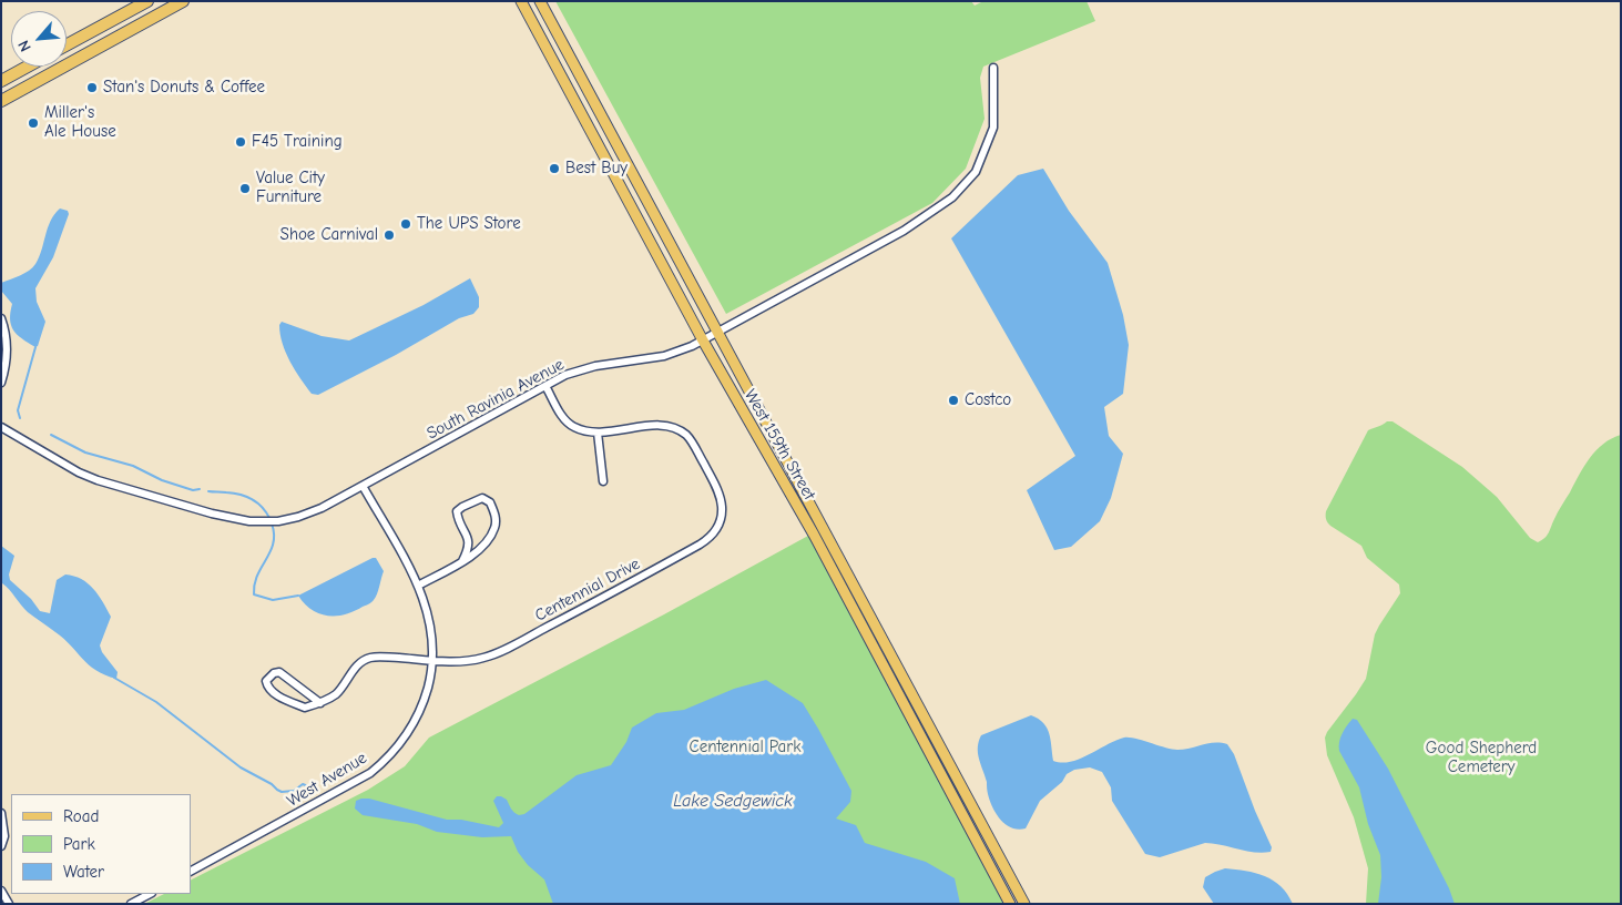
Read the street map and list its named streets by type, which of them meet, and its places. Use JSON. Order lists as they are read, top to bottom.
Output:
{
  "streets": {
    "main road": ["West 159th Street"],
    "street": ["South Ravinia Avenue", "Centennial Drive", "West Avenue"]
  },
  "crossings": [
    ["South Ravinia Avenue", "West 159th Street"],
    ["South Ravinia Avenue", "West Avenue"],
    ["Centennial Drive", "West Avenue"]
  ],
  "water": ["Lake Sedgewick"],
  "parks": ["Centennial Park", "Good Shepherd Cemetery"],
  "places": [
    "Stan's Donuts & Coffee",
    "Miller's Ale House",
    "F45 Training",
    "Best Buy",
    "Value City Furniture",
    "The UPS Store",
    "Shoe Carnival",
    "Costco"
  ],
  "legend": ["Road", "Park", "Water"],
  "north": "bottom left"
}
